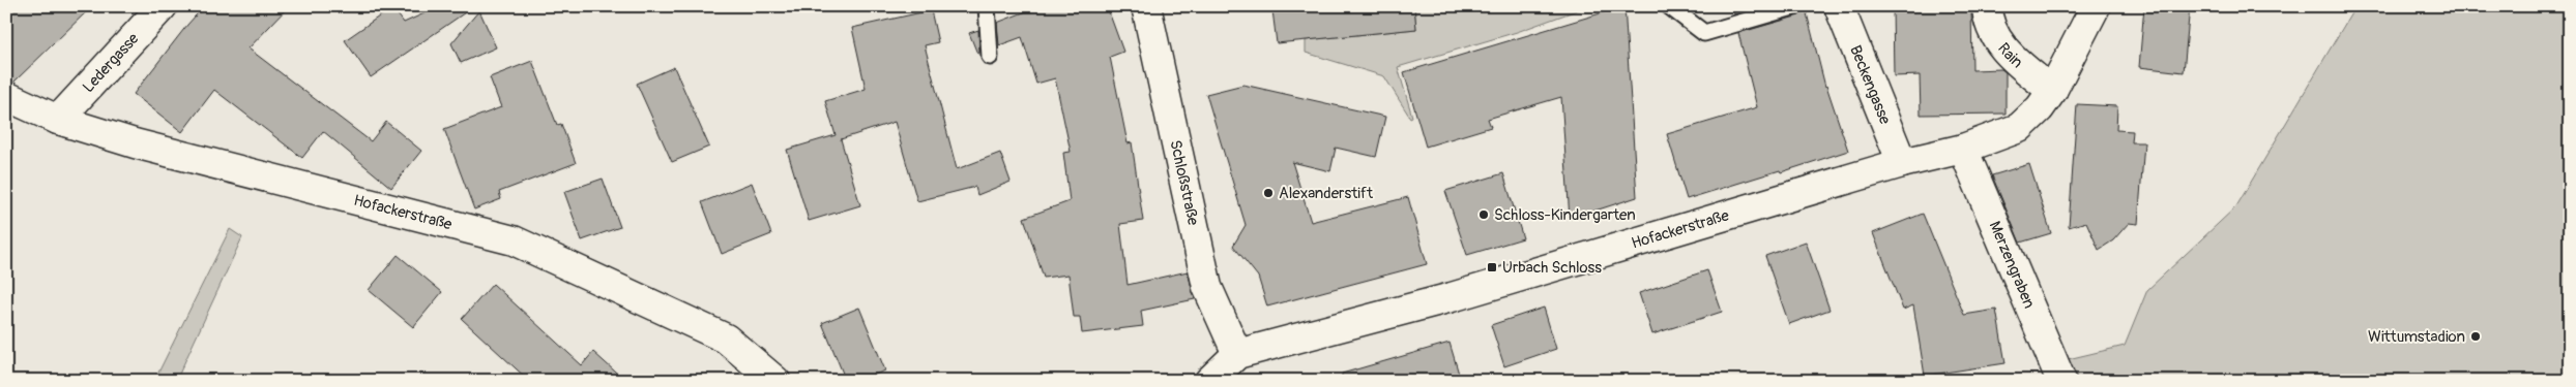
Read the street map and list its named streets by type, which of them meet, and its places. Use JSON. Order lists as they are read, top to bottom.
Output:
{
  "streets": {
    "street": [
      "Rain",
      "Ledergasse",
      "Beckengasse",
      "Schloßstraße",
      "Hofackerstraße",
      "Merzengraben"
    ]
  },
  "crossings": [
    ["Rain", "Hofackerstraße"],
    ["Ledergasse", "Hofackerstraße"],
    ["Beckengasse", "Hofackerstraße"],
    ["Schloßstraße", "Hofackerstraße"],
    ["Hofackerstraße", "Merzengraben"]
  ],
  "places": {
    "other": ["Alexanderstift", "Schloss-Kindergarten", "Wittumstadion"],
    "transit": ["Urbach Schloss"]
  }
}
